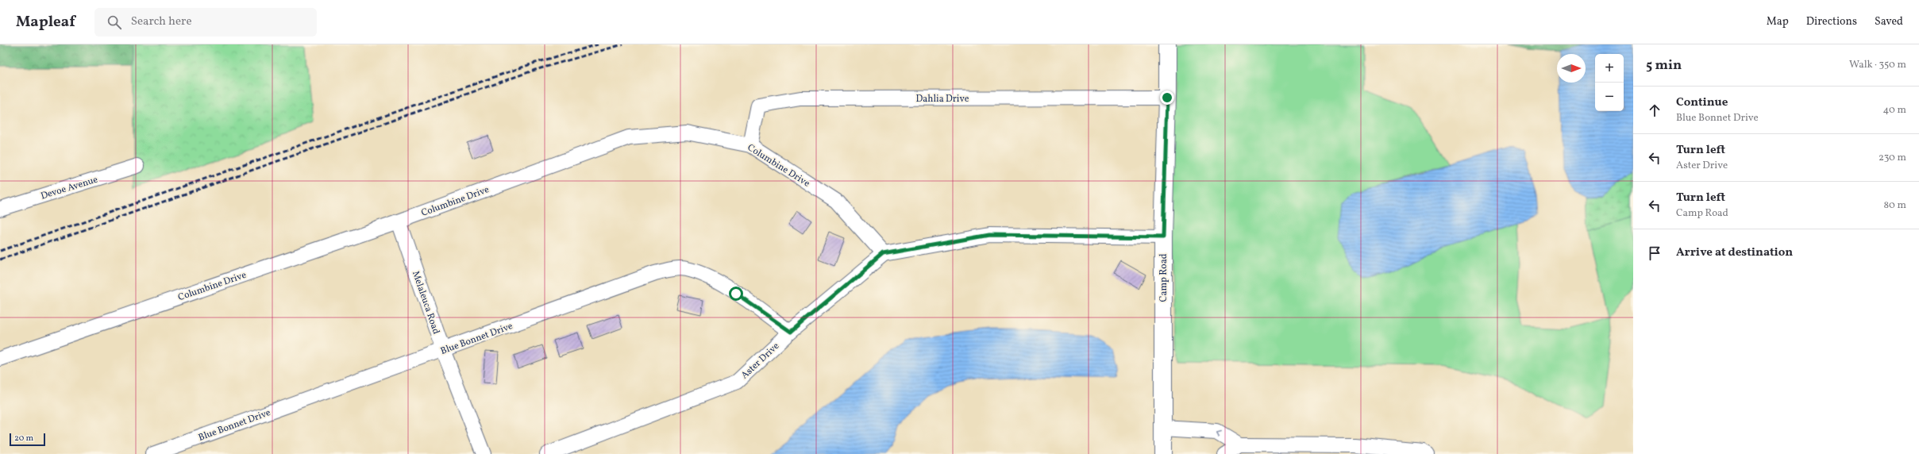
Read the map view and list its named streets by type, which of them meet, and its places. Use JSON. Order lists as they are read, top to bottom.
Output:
{
  "streets": {
    "street": [
      "Dahlia Drive",
      "Columbine Drive",
      "Devoe Avenue",
      "Camp Road",
      "Melaleuca Road",
      "Blue Bonnet Drive",
      "Aster Drive"
    ]
  },
  "crossings": [
    ["Dahlia Drive", "Columbine Drive"],
    ["Dahlia Drive", "Camp Road"],
    ["Columbine Drive", "Melaleuca Road"],
    ["Columbine Drive", "Aster Drive"],
    ["Melaleuca Road", "Blue Bonnet Drive"],
    ["Blue Bonnet Drive", "Aster Drive"]
  ],
  "scale_bar": "20 m",
  "north": "right",
  "page": {
    "header": "Mapleaf",
    "search": "Search here",
    "nav": ["Map", "Directions", "Saved"],
    "heading": ["5 min", "Walk · 350 m"],
    "map_buttons": ["+", "−"],
    "list": [
      ["Continue", "Blue Bonnet Drive", "40 m"],
      ["Turn left", "Aster Drive", "230 m"],
      ["Turn left", "Camp Road", "80 m"],
      "Arrive at destination"
    ],
    "scale": "20 m"
  }
}
